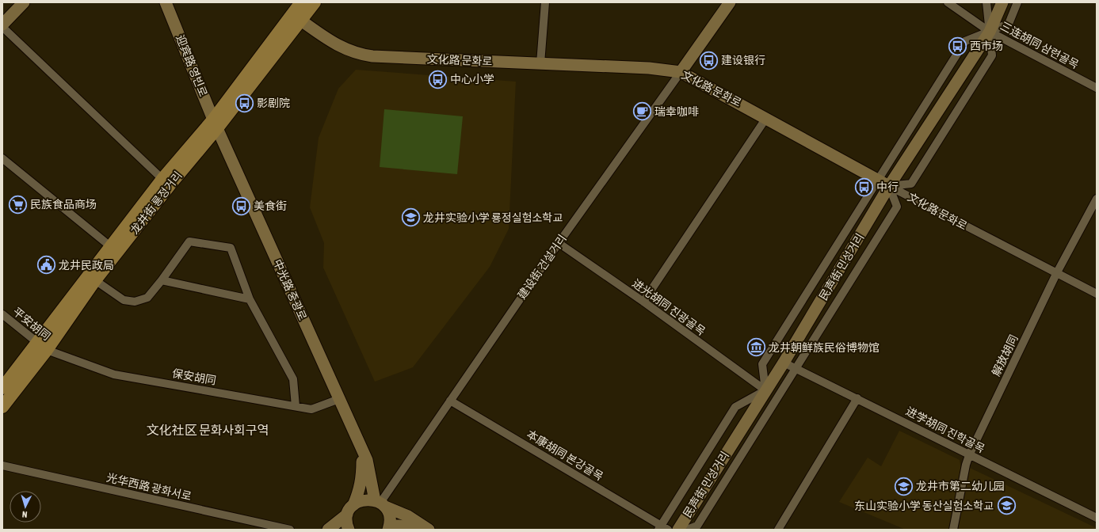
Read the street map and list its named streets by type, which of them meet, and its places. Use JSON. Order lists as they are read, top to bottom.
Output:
{
  "streets": {
    "main road": ["龙井街 룡정거리"],
    "street": [
      "三连胡同 삼련골목",
      "文化路 문화로",
      "迎宾路 영빈로",
      "建设街 건설거리",
      "民声街 민성거리",
      "中光路 중광로",
      "进光胡同 진광골목",
      "平安胡同",
      "解放胡同",
      "保安胡同",
      "进学胡同 진학골목",
      "本康胡同 본강골목",
      "光华西路 광화서로"
    ]
  },
  "crossings": [
    ["三连胡同 삼련골목", "民声街 민성거리"],
    ["文化路 문화로", "龙井街 룡정거리"],
    ["文化路 문화로", "建设街 건설거리"],
    ["文化路 문화로", "民声街 민성거리"],
    ["文化路 문화로", "解放胡同"],
    ["迎宾路 영빈로", "龙井街 룡정거리"],
    ["迎宾路 영빈로", "中光路 중광로"],
    ["龙井街 룡정거리", "中光路 중광로"],
    ["龙井街 룡정거리", "平安胡同"],
    ["龙井街 룡정거리", "保安胡同"],
    ["建设街 건설거리", "中光路 중광로"],
    ["建设街 건설거리", "进光胡同 진광골목"],
    ["建设街 건설거리", "本康胡同 본강골목"],
    ["民声街 민성거리", "进光胡同 진광골목"],
    ["民声街 민성거리", "进学胡同 진학골목"],
    ["中光路 중광로", "保安胡同"],
    ["平安胡同", "保安胡同"],
    ["解放胡同", "进学胡同 진학골목"]
  ],
  "districts": ["文化社区 문화사회구역"],
  "places": {
    "bus stop": [
      "西市场",
      "建设银行",
      "中心小学",
      "影剧院",
      "中行",
      "美食街"
    ],
    "cafe": ["瑞幸咖啡"],
    "supermarket": ["民族食品商场"],
    "school or university": ["龙井实验小学 룡정실험소학교", "龙井市第二幼儿园", "东山实验小学 동산실험소학교"],
    "public building": ["龙井民政局"],
    "museum": ["龙井朝鲜族民俗博物馆"]
  },
  "north": "bottom"
}
